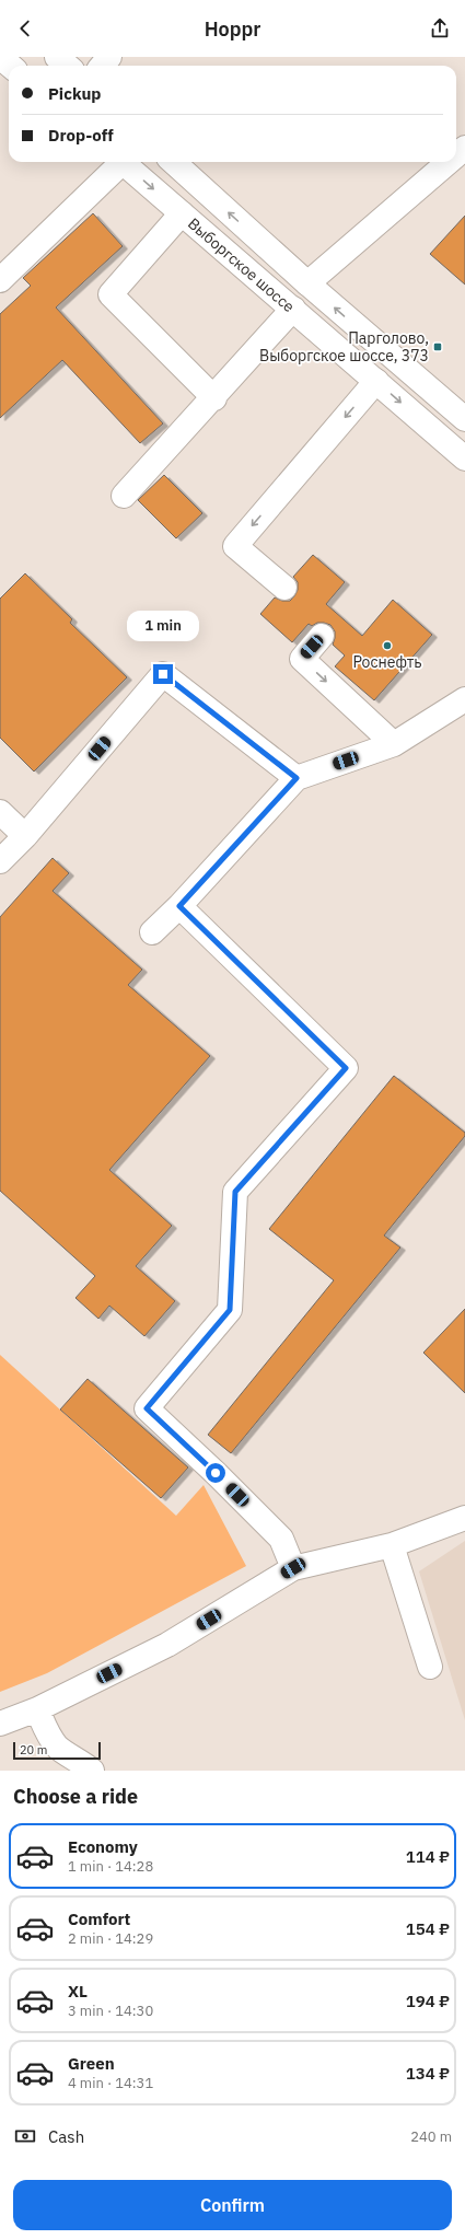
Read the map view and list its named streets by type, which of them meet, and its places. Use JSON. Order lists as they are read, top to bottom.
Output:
{
  "streets": {
    "main road": ["Выборгское шоссе"]
  },
  "places": {
    "transit": ["Парголово, Выборгское шоссе, 373"],
    "other": ["Роснефть"]
  },
  "scale_bar": "20 m",
  "page": {
    "header": "Hoppr",
    "banner": ["Pickup", "Drop-off"],
    "bubble": "1 min",
    "scale": "20 m",
    "heading": "Choose a ride",
    "list": [
      {
        "name": "Economy",
        "note": "1 min · 14:28",
        "value": "114 ₽"
      },
      {
        "name": "Comfort",
        "note": "2 min · 14:29",
        "value": "154 ₽"
      },
      {
        "name": "XL",
        "note": "3 min · 14:30",
        "value": "194 ₽"
      },
      {
        "name": "Green",
        "note": "4 min · 14:31",
        "value": "134 ₽"
      }
    ],
    "pay": ["Cash", "240 m"],
    "buttons": "Confirm"
  }
}
